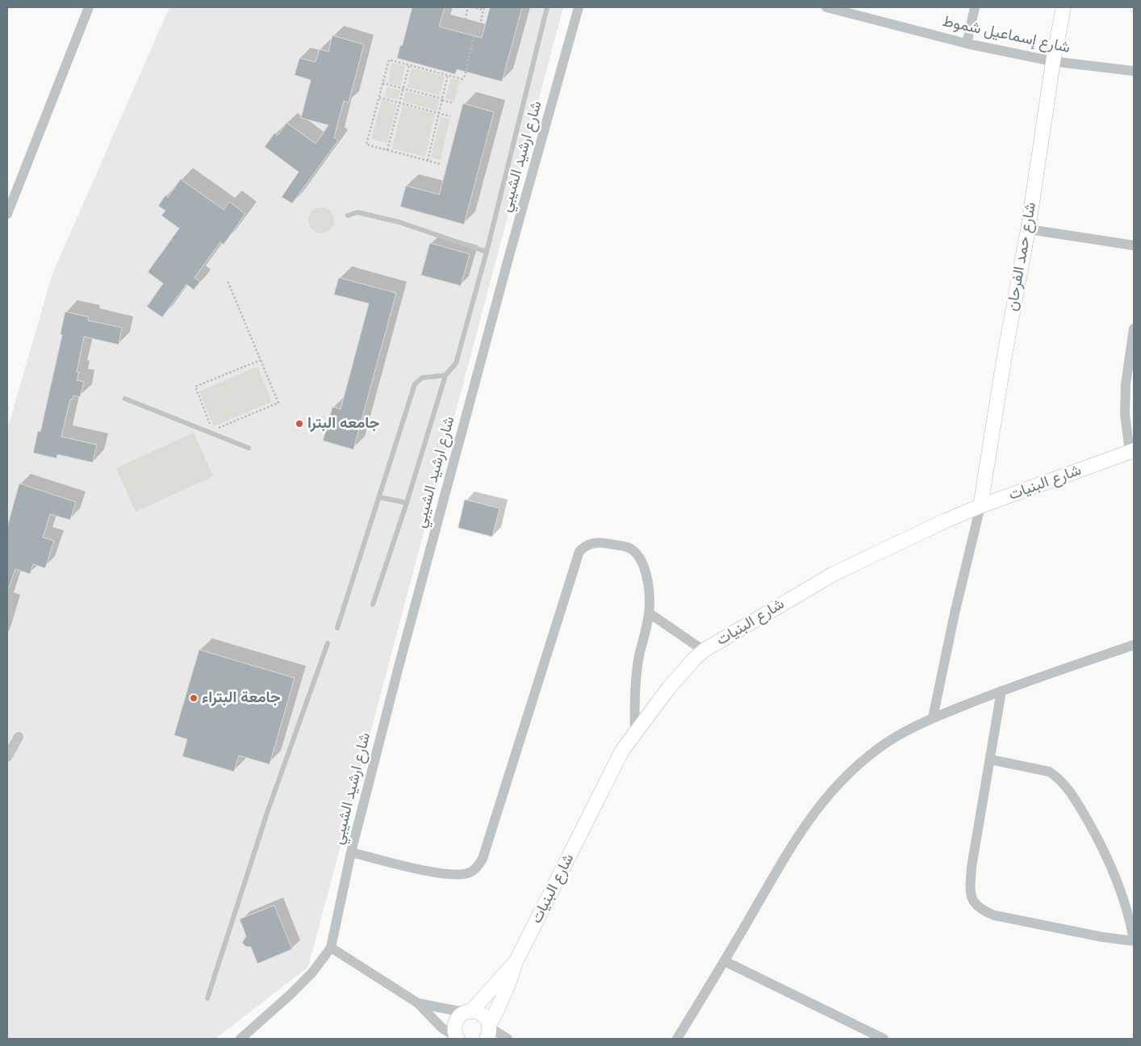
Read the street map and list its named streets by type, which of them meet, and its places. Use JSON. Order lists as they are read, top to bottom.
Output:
{
  "streets": {
    "main road": ["شارع حمد الفرحان", "شارع البنيات"],
    "street": ["شارع إسماعيل شموط", "شارع ارشيد الشيبي"]
  },
  "crossings": [
    ["شارع إسماعيل شموط", "شارع حمد الفرحان"],
    ["شارع حمد الفرحان", "شارع البنيات"]
  ],
  "places": ["جامعه البترا", "جامعة البتراء"]
}
